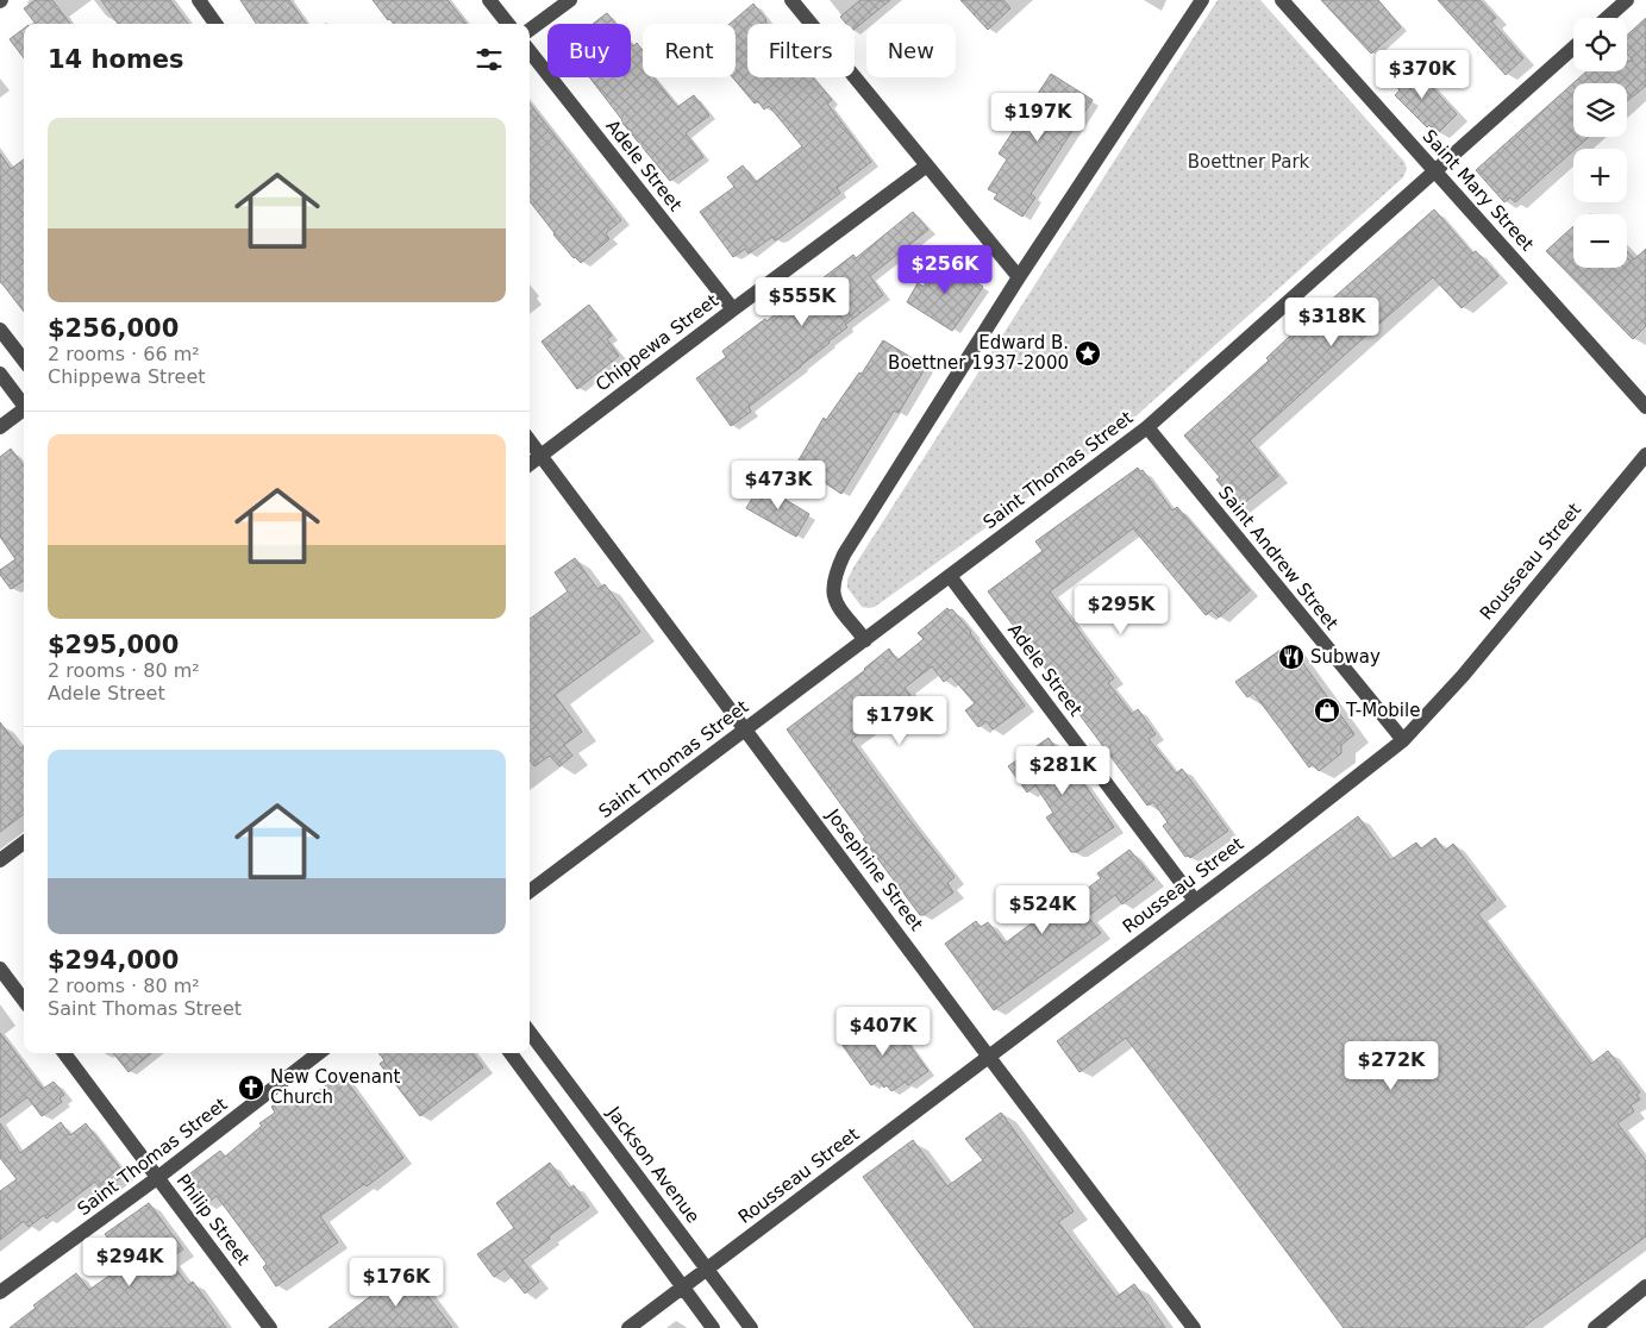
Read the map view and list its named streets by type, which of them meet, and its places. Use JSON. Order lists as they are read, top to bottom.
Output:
{
  "streets": {
    "street": [
      "Adele Street",
      "Saint Mary Street",
      "Chippewa Street",
      "Saint Thomas Street",
      "Saint Andrew Street",
      "Rousseau Street",
      "Josephine Street",
      "Jackson Avenue",
      "Philip Street"
    ]
  },
  "crossings": [
    ["Adele Street", "Chippewa Street"],
    ["Adele Street", "Saint Thomas Street"],
    ["Adele Street", "Rousseau Street"],
    ["Saint Mary Street", "Saint Thomas Street"],
    ["Chippewa Street", "Josephine Street"],
    ["Saint Thomas Street", "Saint Andrew Street"],
    ["Saint Thomas Street", "Josephine Street"],
    ["Saint Thomas Street", "Philip Street"],
    ["Saint Andrew Street", "Rousseau Street"],
    ["Rousseau Street", "Josephine Street"],
    ["Rousseau Street", "Jackson Avenue"]
  ],
  "parks": ["Boettner Park"],
  "places": {
    "place": ["Edward B. Boettner 1937-2000"],
    "restaurant": ["Subway"],
    "shop": ["T-Mobile"],
    "church": ["New Covenant Church"]
  },
  "page": {
    "map_buttons": ["+", "−"],
    "chip": [
      "Buy",
      "Rent",
      "Filters",
      "New"
    ],
    "heading": "14 homes",
    "price": [
      "$370K",
      "$197K",
      "$256K",
      "$555K",
      "$318K",
      "$473K",
      "$295K",
      "$179K",
      "$281K",
      "$524K",
      "$407K",
      "$272K",
      "$294K",
      "$176K"
    ],
    "list": [
      {
        "name": "$256,000",
        "note": "2 rooms · 66 m² · Chippewa Street"
      },
      {
        "name": "$295,000",
        "note": "2 rooms · 80 m² · Adele Street"
      },
      {
        "name": "$294,000",
        "note": "2 rooms · 80 m² · Saint Thomas Street"
      }
    ]
  }
}
